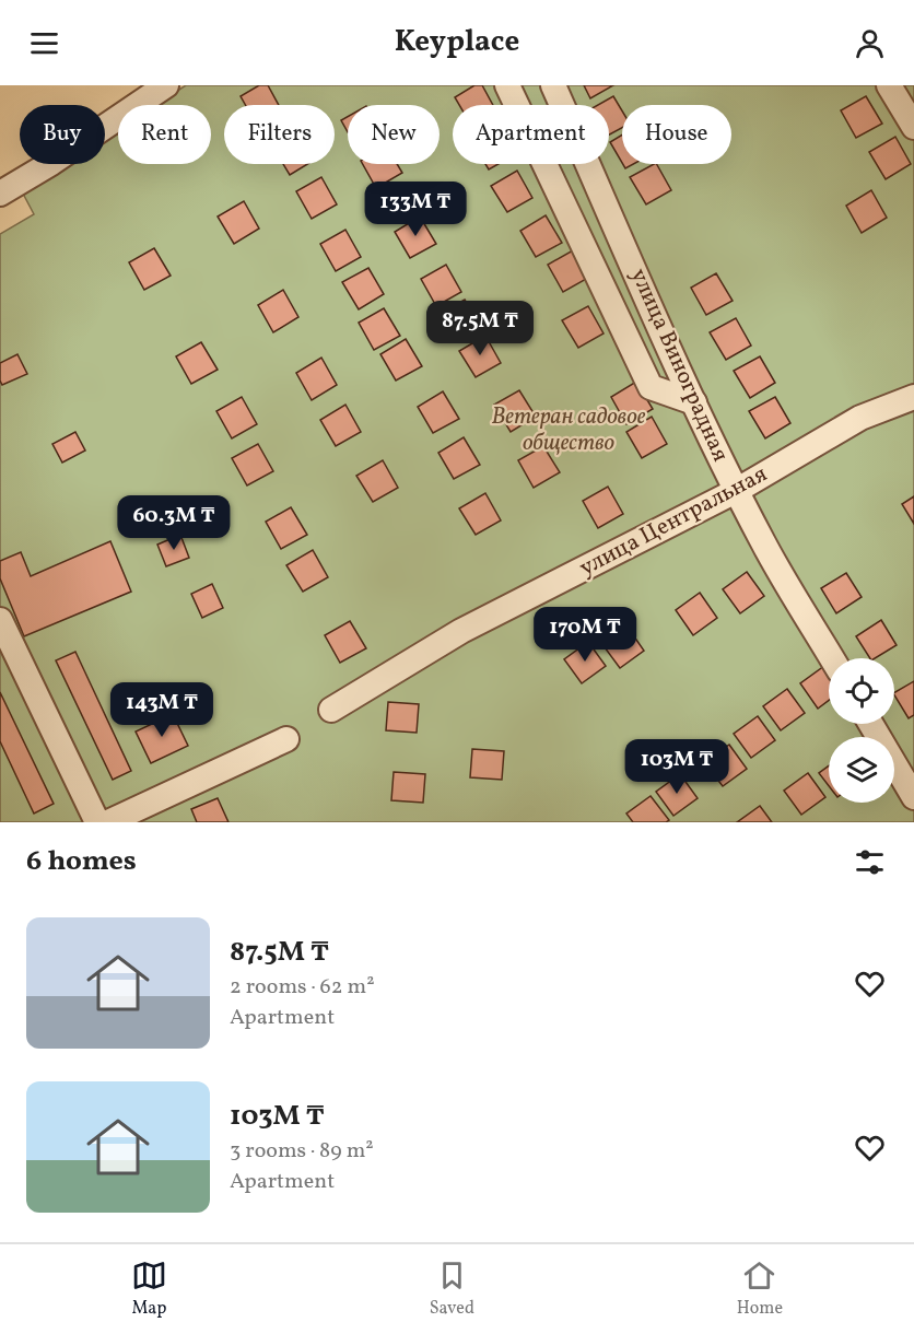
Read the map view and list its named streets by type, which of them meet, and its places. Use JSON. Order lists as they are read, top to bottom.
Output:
{
  "streets": {
    "street": ["улица Виноградная", "улица Центральная"]
  },
  "crossings": [
    ["улица Виноградная", "улица Центральная"]
  ],
  "parks": ["Ветеран садовое общество"],
  "page": {
    "header": "Keyplace",
    "chip": [
      "Buy",
      "Rent",
      "Filters",
      "New",
      "Apartment",
      "House"
    ],
    "price": [
      "133M ₸",
      "87.5M ₸",
      "60.3M ₸",
      "170M ₸",
      "143M ₸",
      "103M ₸"
    ],
    "heading": "6 homes",
    "list": [
      {
        "name": "87.5M ₸",
        "note": "2 rooms · 62 m² · Apartment"
      },
      {
        "name": "103M ₸",
        "note": "3 rooms · 89 m² · Apartment"
      }
    ],
    "tabs": ["Map", "Saved", "Home"]
  }
}
